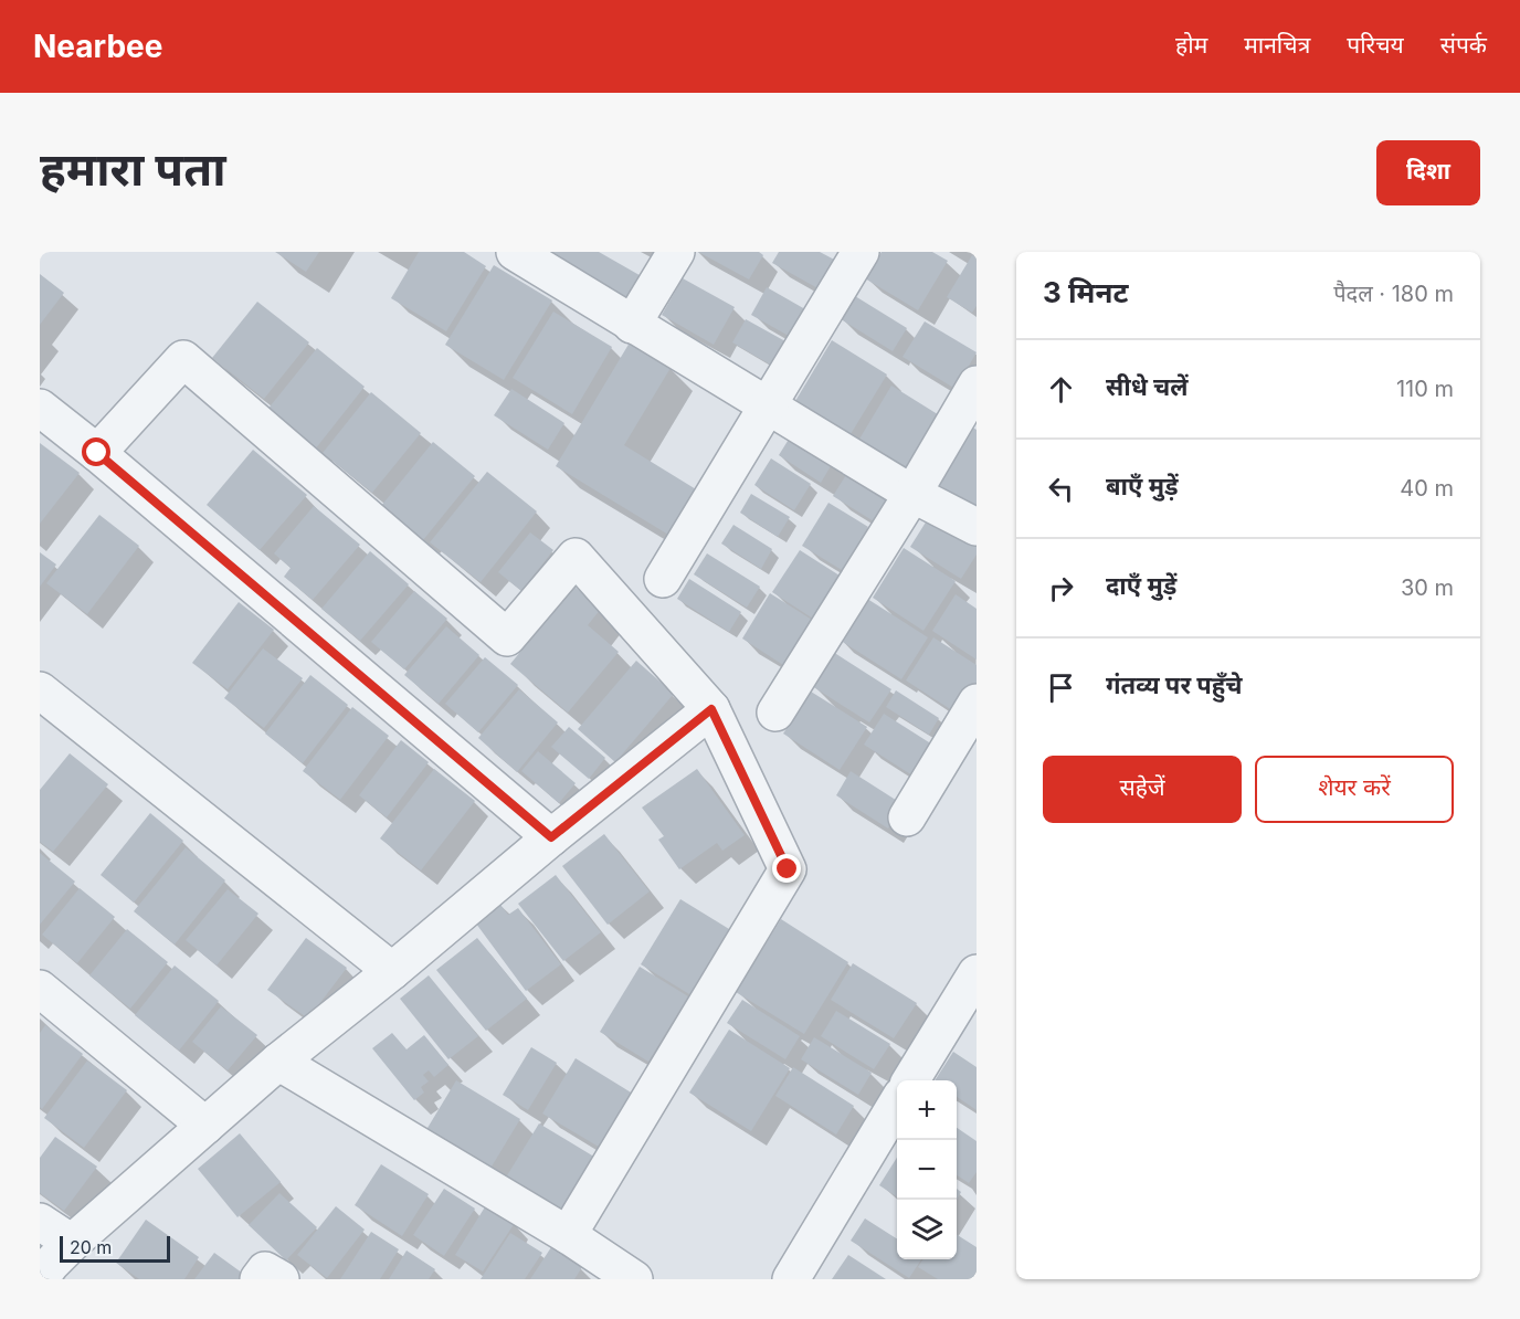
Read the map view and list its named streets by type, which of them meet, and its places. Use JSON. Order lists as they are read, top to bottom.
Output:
{
  "scale_bar": "20 m",
  "page": {
    "header": "Nearbee",
    "nav": [
      "होम",
      "मानचित्र",
      "परिचय",
      "संपर्क"
    ],
    "title": "हमारा पता",
    "buttons": [
      "दिशा",
      ["सहेजें", "शेयर करें"]
    ],
    "heading": ["3 मिनट", "पैदल · 180 m"],
    "list": [
      ["सीधे चलें", "110 m"],
      ["बाएँ मुड़ें", "40 m"],
      ["दाएँ मुड़ें", "30 m"],
      "गंतव्य पर पहुँचे"
    ],
    "map_buttons": ["+", "−"],
    "scale": "20 m"
  }
}
